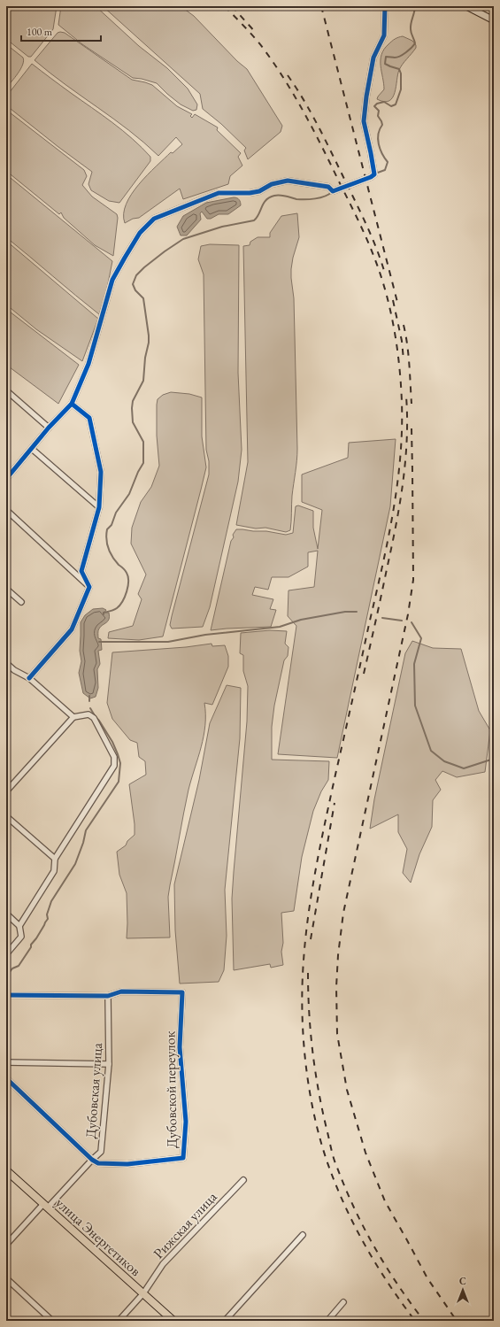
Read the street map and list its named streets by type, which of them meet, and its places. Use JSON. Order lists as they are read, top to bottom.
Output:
{
  "streets": {
    "main road": ["улица Энергетиков"],
    "street": ["Дубовской переулок", "Дубовская улица", "Рижская улица"]
  },
  "crossings": [
    ["Дубовской переулок", "Дубовская улица"],
    ["Дубовская улица", "улица Энергетиков"],
    ["Рижская улица", "улица Энергетиков"]
  ],
  "scale_bar": "100 m",
  "north": "top"
}
